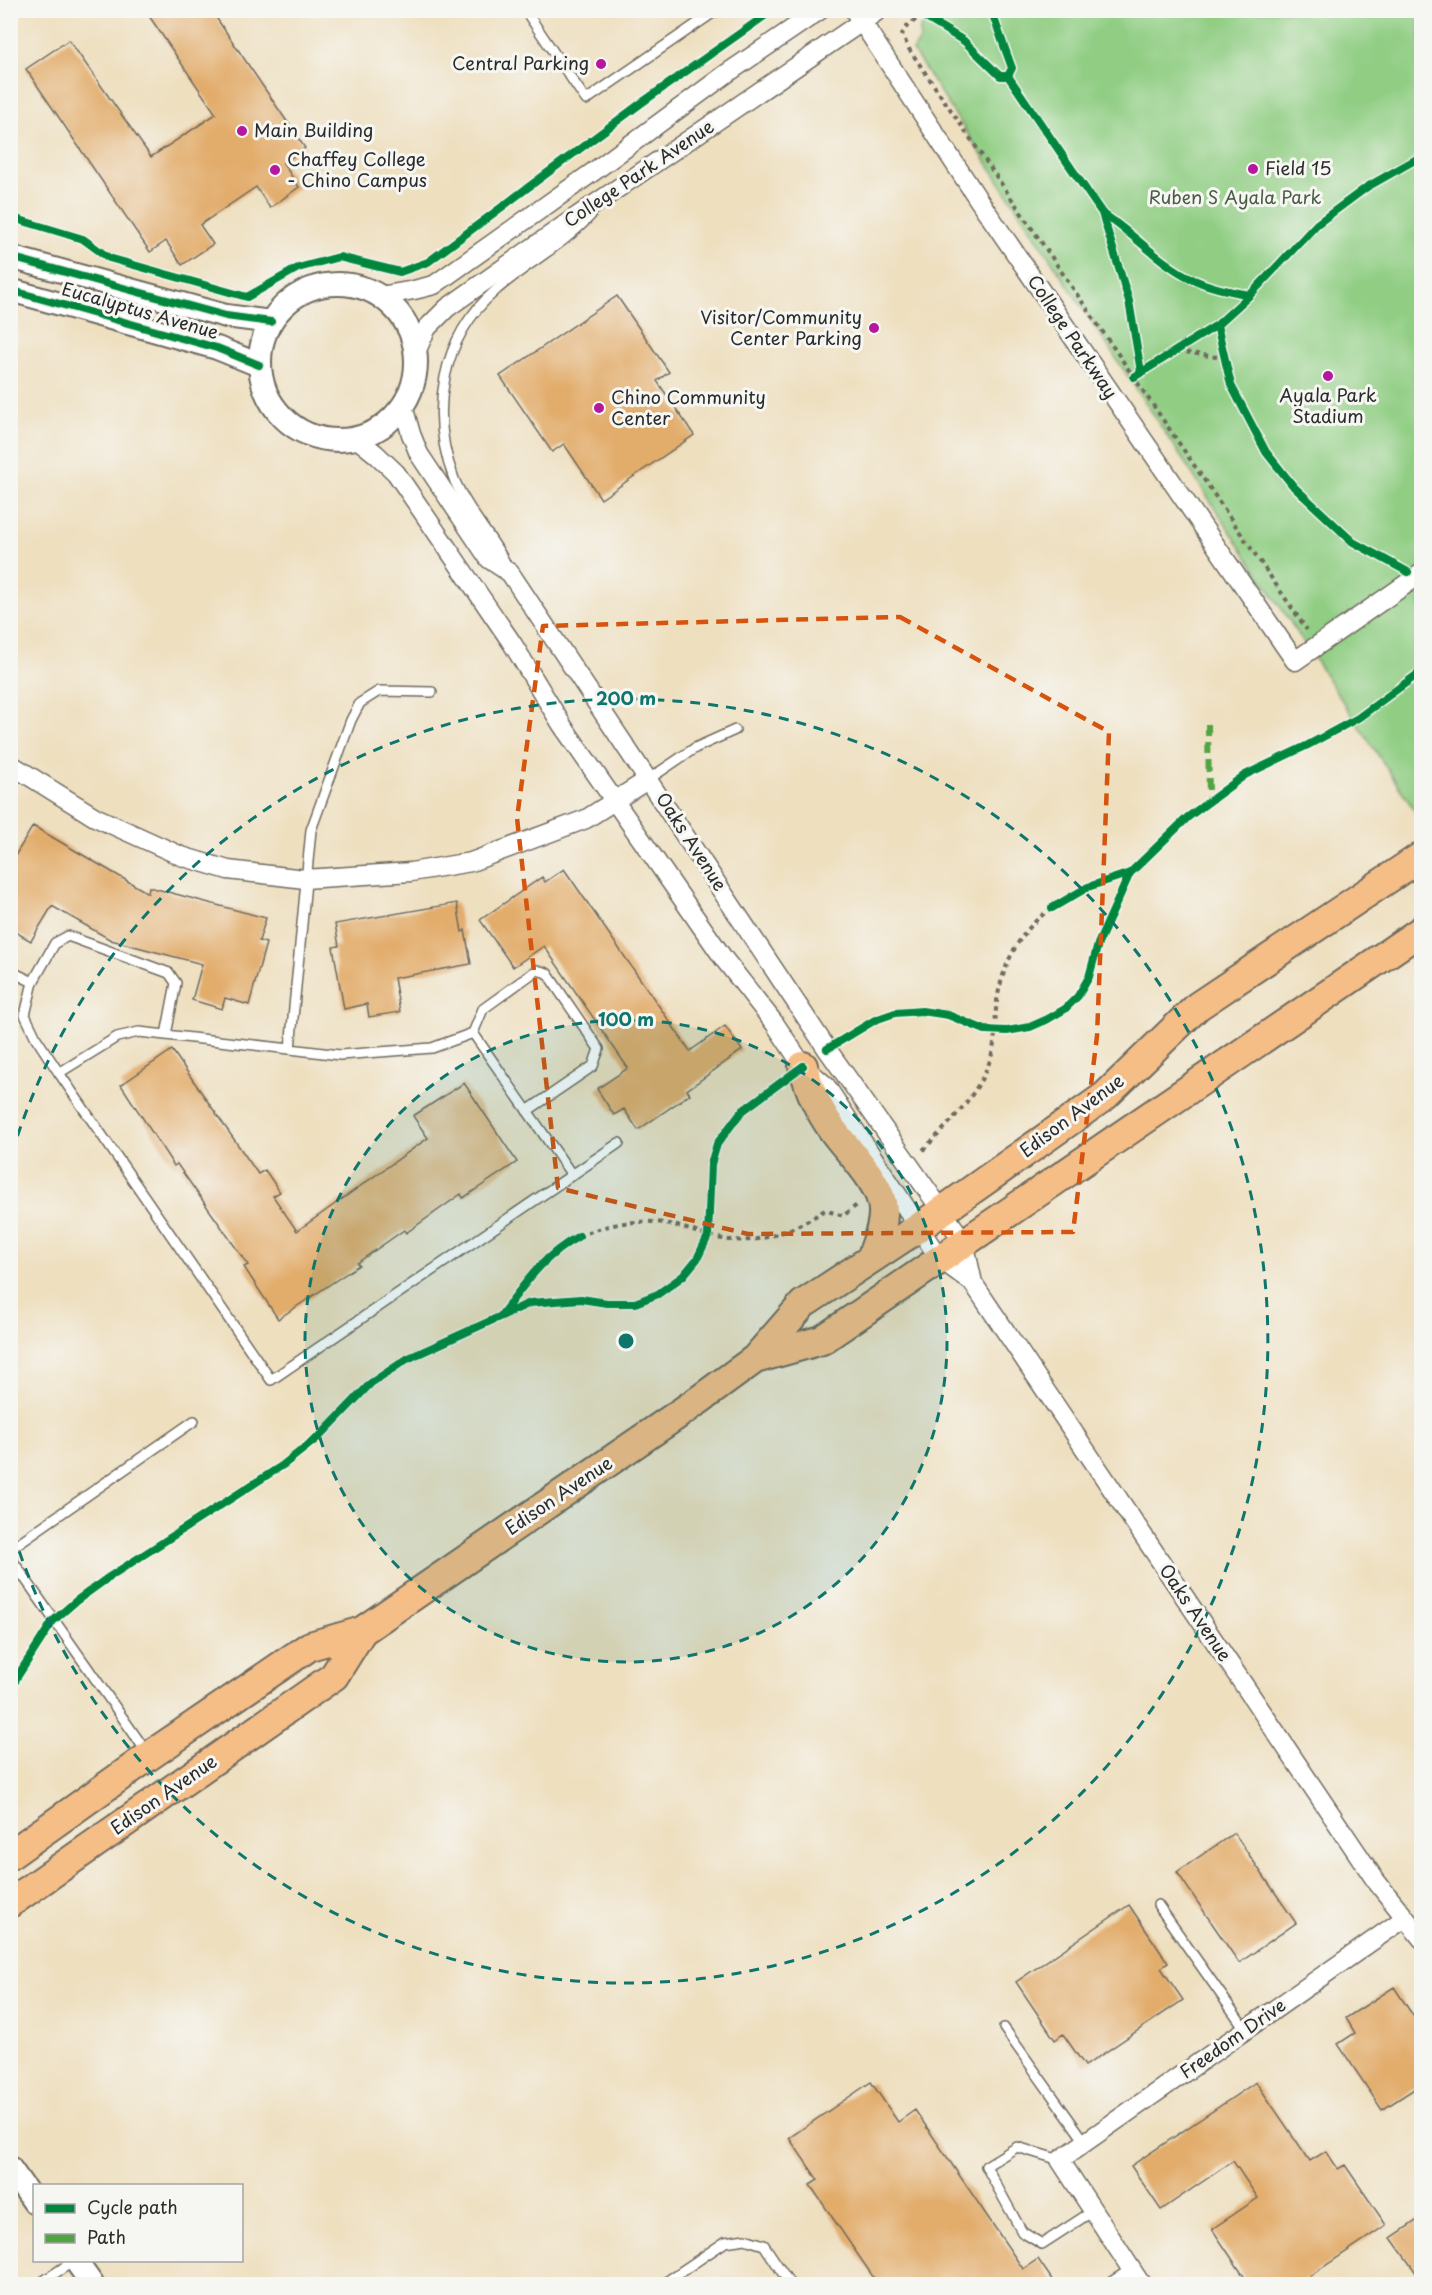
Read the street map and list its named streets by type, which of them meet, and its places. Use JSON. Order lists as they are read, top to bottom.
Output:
{
  "streets": {
    "main road": ["Edison Avenue"],
    "street": [
      "College Park Avenue",
      "Eucalyptus Avenue",
      "College Parkway",
      "Oaks Avenue",
      "Freedom Drive"
    ]
  },
  "crossings": [
    ["College Park Avenue", "Eucalyptus Avenue"],
    ["College Park Avenue", "College Parkway"],
    ["College Park Avenue", "Oaks Avenue"],
    ["Eucalyptus Avenue", "Oaks Avenue"],
    ["Oaks Avenue", "Edison Avenue"],
    ["Oaks Avenue", "Freedom Drive"]
  ],
  "parks": ["Ruben S Ayala Park"],
  "places": [
    "Central Parking",
    "Main Building",
    "Field 15",
    "Chaffey College - Chino Campus",
    "Visitor/Community Center Parking",
    "Ayala Park Stadium",
    "Chino Community Center"
  ],
  "legend": ["Cycle path", "Path"],
  "rings": ["200 m", "100 m"]
}
